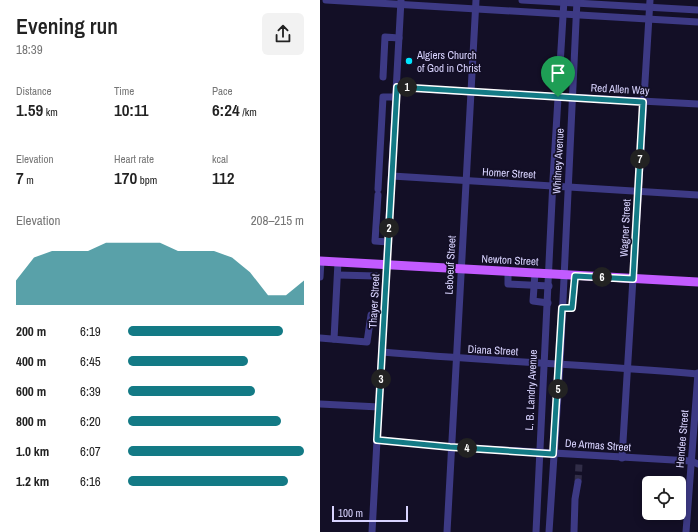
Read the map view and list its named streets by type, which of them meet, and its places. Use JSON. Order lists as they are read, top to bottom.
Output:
{
  "streets": {
    "main road": ["Newton Street"],
    "street": [
      "Red Allen Way",
      "Whitney Avenue",
      "Homer Street",
      "Wagner Street",
      "Leboeuf Street",
      "Thayer Street",
      "Diana Street",
      "L. B. Landry Avenue",
      "Hendee Street",
      "De Armas Street"
    ]
  },
  "crossings": [
    ["Red Allen Way", "Whitney Avenue"],
    ["Red Allen Way", "Wagner Street"],
    ["Red Allen Way", "Leboeuf Street"],
    ["Red Allen Way", "Thayer Street"],
    ["Whitney Avenue", "Homer Street"],
    ["Whitney Avenue", "Newton Street"],
    ["Whitney Avenue", "L. B. Landry Avenue"],
    ["Homer Street", "Wagner Street"],
    ["Homer Street", "Leboeuf Street"],
    ["Homer Street", "Thayer Street"],
    ["Wagner Street", "Newton Street"],
    ["Wagner Street", "Diana Street"],
    ["Wagner Street", "De Armas Street"],
    ["Newton Street", "Leboeuf Street"],
    ["Newton Street", "Thayer Street"],
    ["Newton Street", "L. B. Landry Avenue"],
    ["Leboeuf Street", "Diana Street"],
    ["Leboeuf Street", "De Armas Street"],
    ["Thayer Street", "Diana Street"],
    ["Thayer Street", "De Armas Street"],
    ["Diana Street", "L. B. Landry Avenue"],
    ["Diana Street", "Hendee Street"],
    ["L. B. Landry Avenue", "De Armas Street"],
    ["Hendee Street", "De Armas Street"]
  ],
  "places": ["Algiers Church of God in Christ"],
  "scale_bar": "100 m",
  "page": {
    "heading": ["Evening run", "18:39"],
    "stats": [
      ["Distance", "1.59 km"],
      ["Time", "10:11"],
      ["Pace", "6:24 /km"],
      ["Elevation", "7 m"],
      ["Heart rate", "170 bpm"],
      ["kcal", "112"]
    ],
    "pins": [
      "1",
      "7",
      "2",
      "6",
      "3",
      "5",
      "4"
    ],
    "chart": ["Elevation", "208–215 m"],
    "list": [
      {
        "name": "200 m",
        "note": "6:19"
      },
      {
        "name": "400 m",
        "note": "6:45"
      },
      {
        "name": "600 m",
        "note": "6:39"
      },
      {
        "name": "800 m",
        "note": "6:20"
      },
      {
        "name": "1.0 km",
        "note": "6:07"
      },
      {
        "name": "1.2 km",
        "note": "6:16"
      }
    ],
    "scale": "100 m"
  }
}
